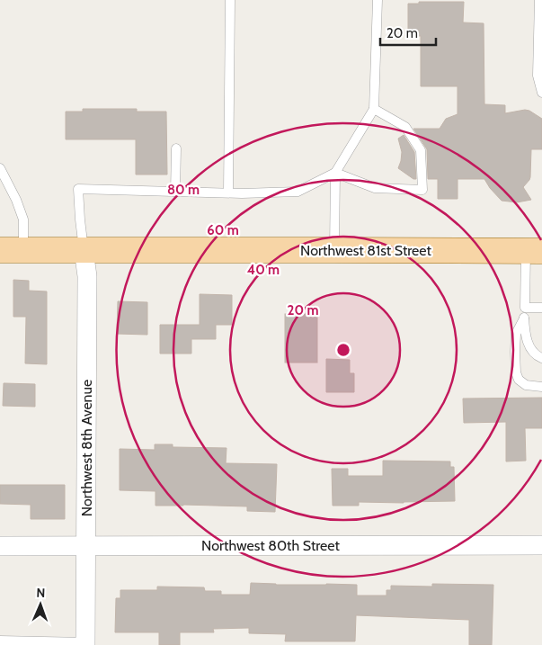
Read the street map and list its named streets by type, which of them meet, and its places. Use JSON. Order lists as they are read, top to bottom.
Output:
{
  "streets": {
    "main road": ["Northwest 81st Street"],
    "street": ["Northwest 8th Avenue", "Northwest 80th Street"]
  },
  "crossings": [
    ["Northwest 81st Street", "Northwest 8th Avenue"],
    ["Northwest 8th Avenue", "Northwest 80th Street"]
  ],
  "scale_bar": "20 m",
  "north": "top",
  "rings": [
    "80 m",
    "60 m",
    "40 m",
    "20 m"
  ]
}
